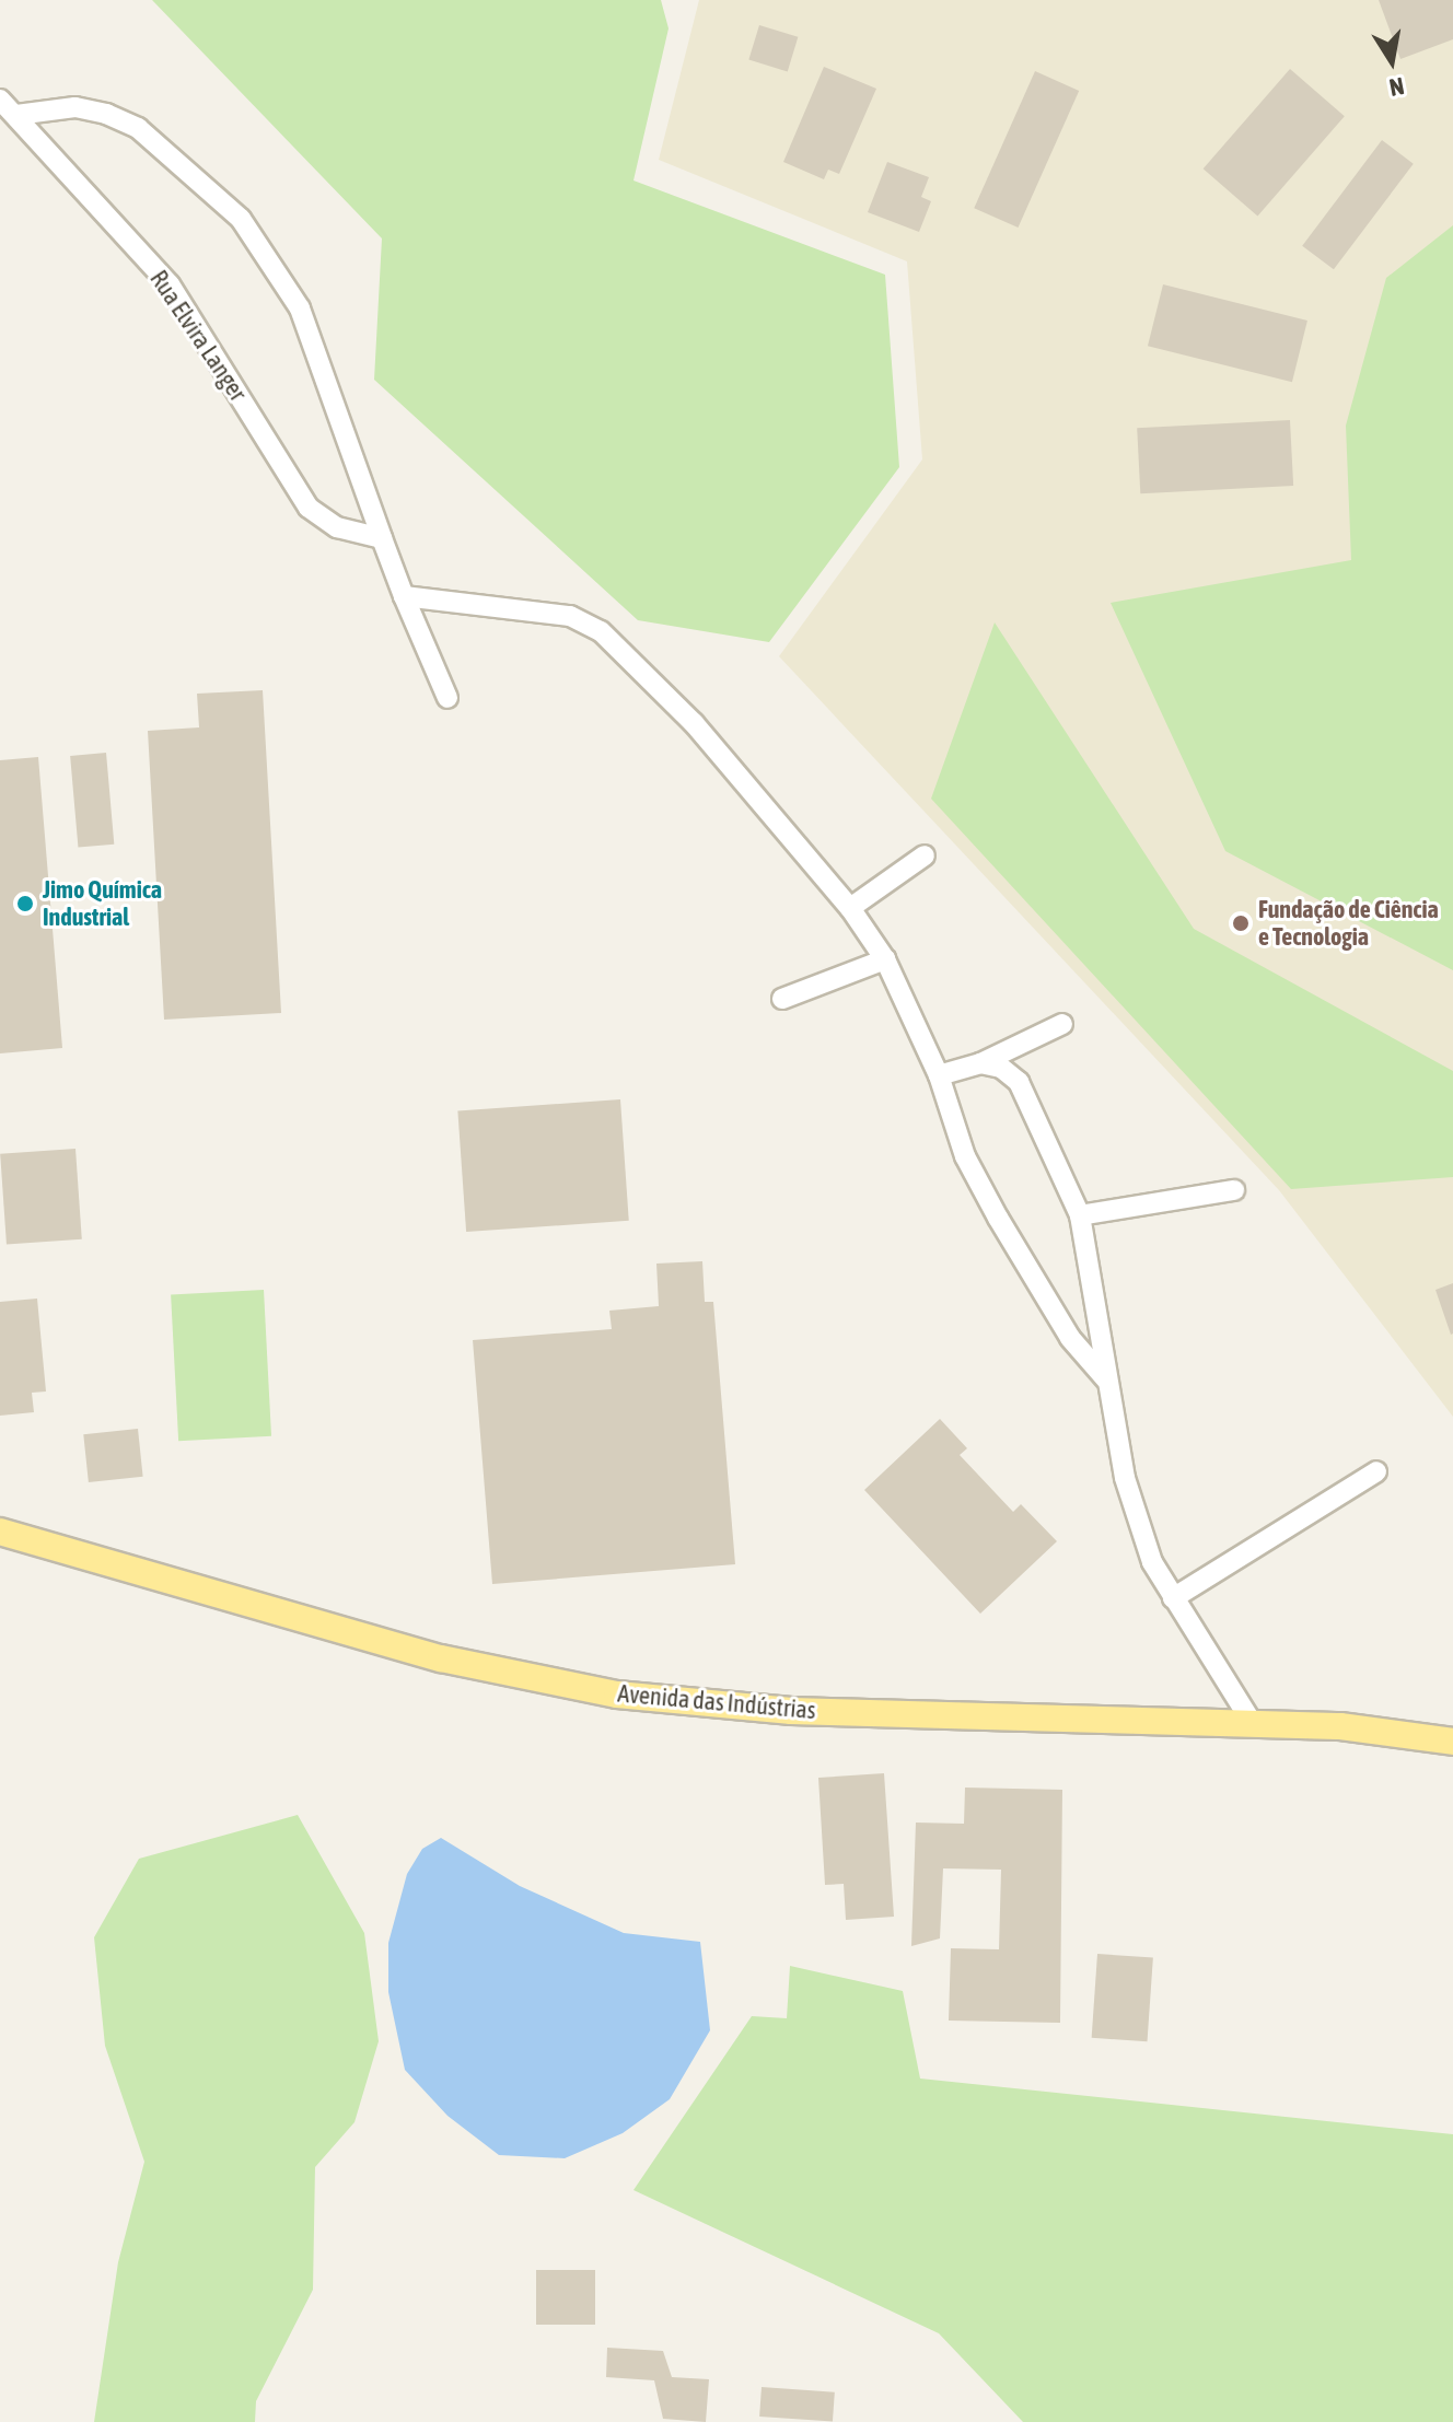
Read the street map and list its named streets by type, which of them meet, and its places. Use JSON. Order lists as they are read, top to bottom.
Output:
{
  "streets": {
    "main road": ["Avenida das Indústrias"],
    "street": ["Rua Elvira Langer"]
  },
  "places": ["Jimo Química Industrial", "Fundação de Ciência e Tecnologia"],
  "north": "bottom"
}
